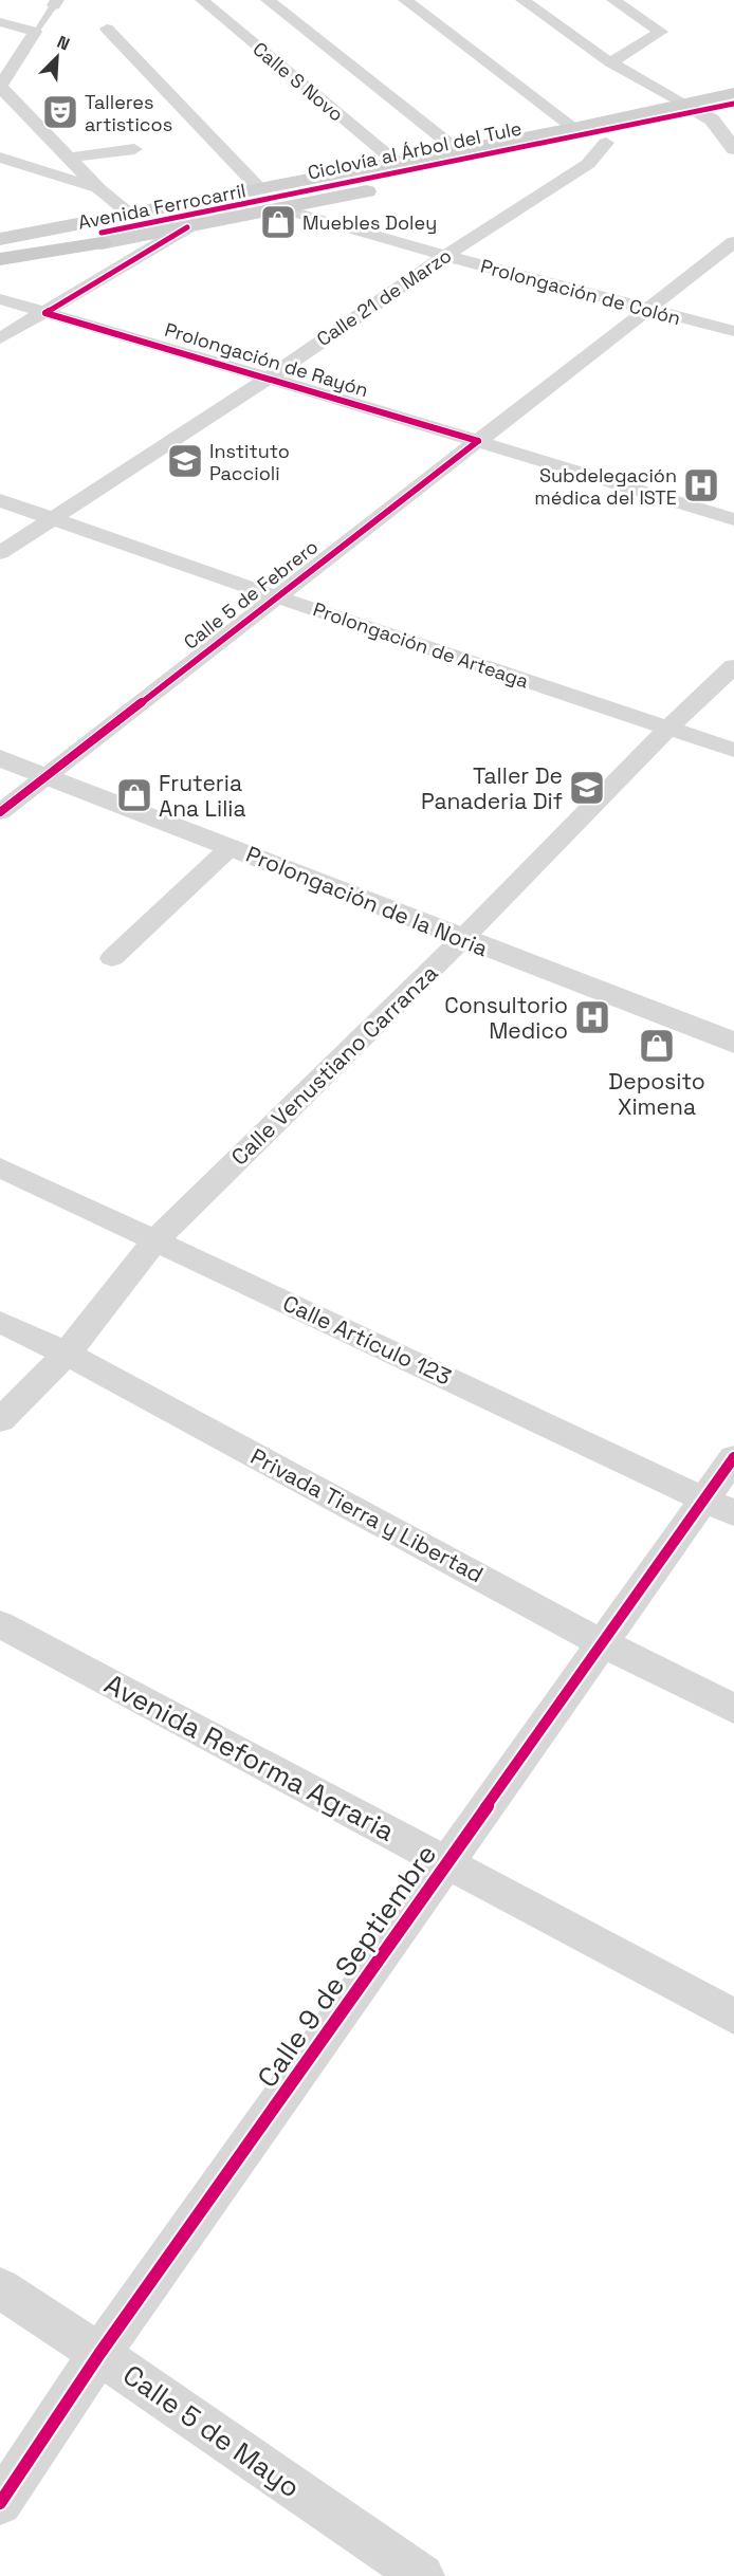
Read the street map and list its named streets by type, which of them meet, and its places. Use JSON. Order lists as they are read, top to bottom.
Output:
{
  "streets": {
    "main road": ["Avenida Ferrocarril"],
    "street": [
      "Calle S Novo",
      "Prolongación de Colón",
      "Calle 21 de Marzo",
      "Prolongación de Rayón",
      "Calle 5 de Febrero",
      "Prolongación de Arteaga",
      "Prolongación de la Noria",
      "Calle Venustiano Carranza",
      "Calle Artículo 123",
      "Privada Tierra y Libertad",
      "Avenida Reforma Agraria",
      "Calle 9 de Septiembre",
      "Calle 5 de Mayo"
    ],
    "cycle path": ["Ciclovía al Árbol del Tule"]
  },
  "crossings": [
    ["Calle S Novo", "Avenida Ferrocarril"],
    ["Avenida Ferrocarril", "Prolongación de Colón"],
    ["Avenida Ferrocarril", "Calle 21 de Marzo"],
    ["Prolongación de Colón", "Calle 21 de Marzo"],
    ["Prolongación de Colón", "Calle 5 de Febrero"],
    ["Calle 21 de Marzo", "Prolongación de Rayón"],
    ["Calle 21 de Marzo", "Prolongación de Arteaga"],
    ["Prolongación de Rayón", "Calle 5 de Febrero"],
    ["Calle 5 de Febrero", "Prolongación de Arteaga"],
    ["Calle 5 de Febrero", "Prolongación de la Noria"],
    ["Prolongación de Arteaga", "Calle Venustiano Carranza"],
    ["Prolongación de la Noria", "Calle Venustiano Carranza"],
    ["Calle Venustiano Carranza", "Calle Artículo 123"],
    ["Calle Venustiano Carranza", "Privada Tierra y Libertad"],
    ["Calle Artículo 123", "Calle 9 de Septiembre"],
    ["Privada Tierra y Libertad", "Calle 9 de Septiembre"],
    ["Avenida Reforma Agraria", "Calle 9 de Septiembre"],
    ["Calle 9 de Septiembre", "Calle 5 de Mayo"]
  ],
  "places": {
    "theatre": ["Talleres artisticos"],
    "shop": ["Muebles Doley", "Fruteria Ana Lilia", "Deposito Ximena"],
    "school or university": ["Instituto Paccioli", "Taller De Panaderia Dif"],
    "hospital": ["Subdelegación médica del ISTE", "Consultorio Medico"]
  },
  "north": "top right"
}
